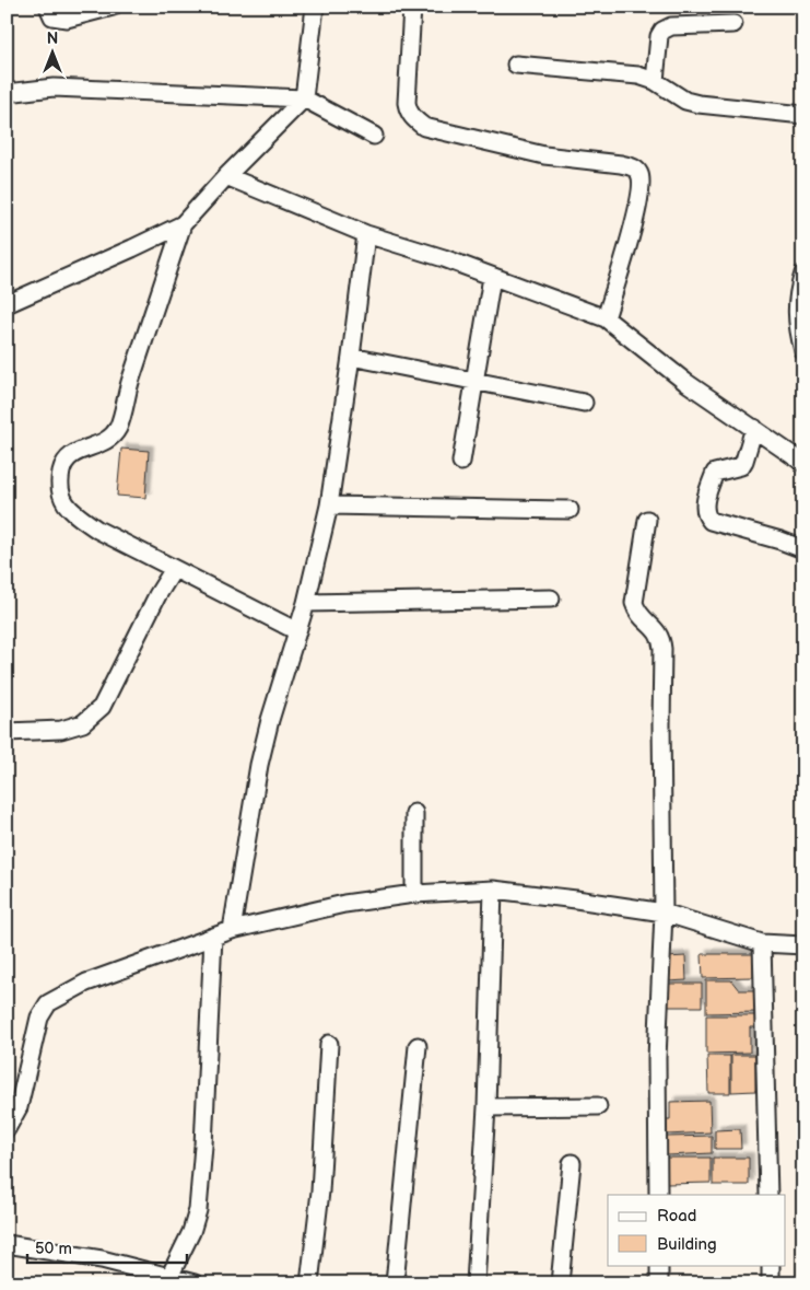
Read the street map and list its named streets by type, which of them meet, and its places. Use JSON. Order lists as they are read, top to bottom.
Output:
{
  "legend": ["Road", "Building"],
  "scale_bar": "50 m",
  "north": "top"
}
